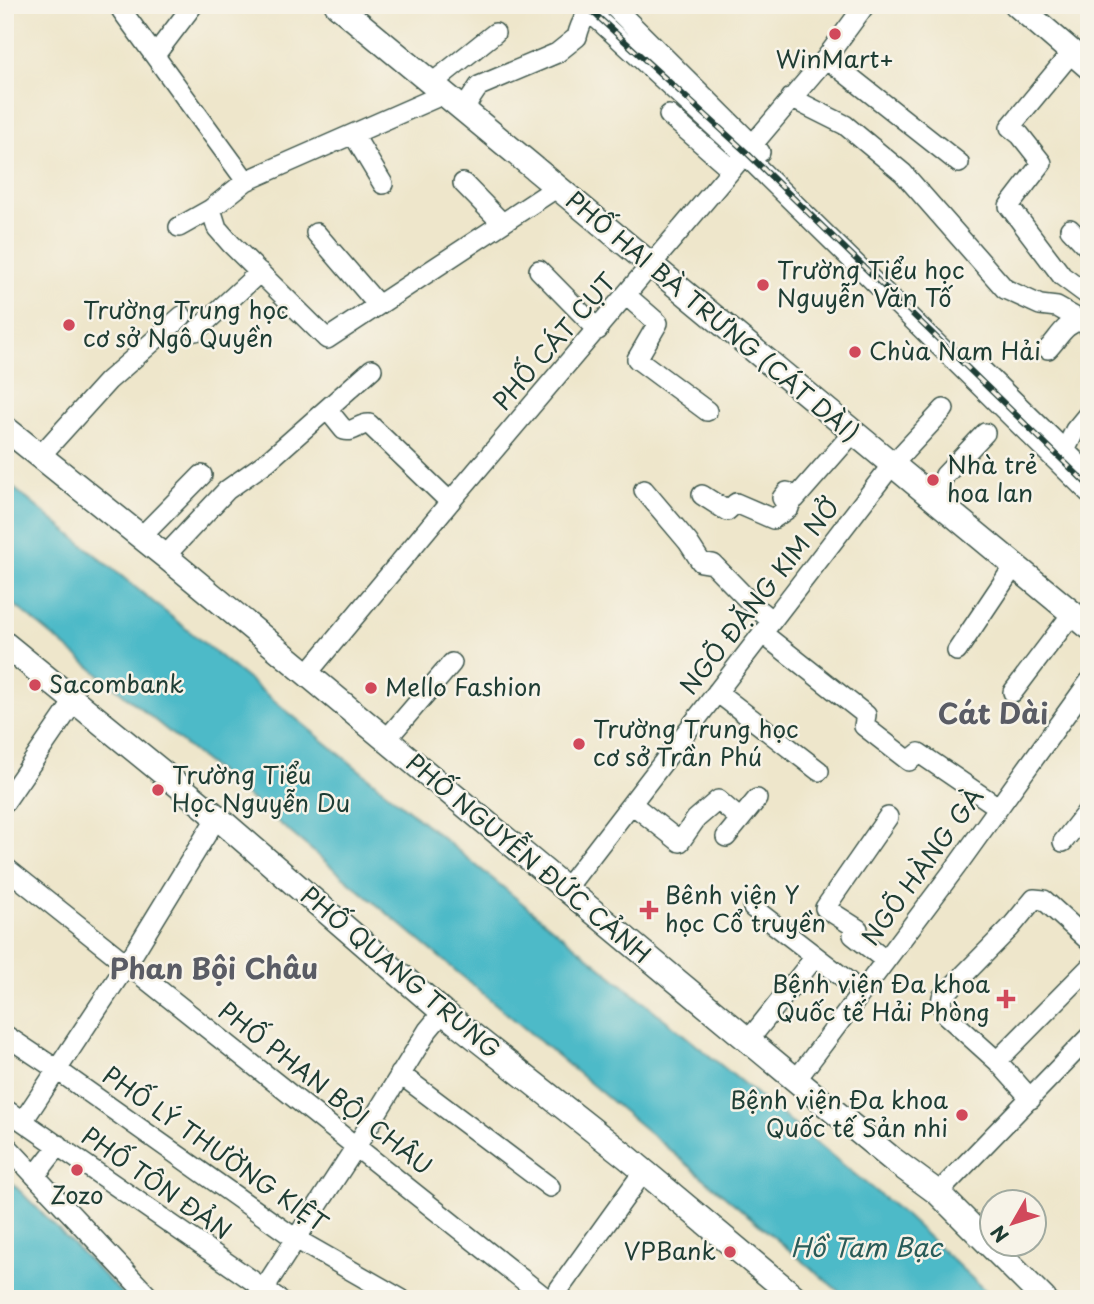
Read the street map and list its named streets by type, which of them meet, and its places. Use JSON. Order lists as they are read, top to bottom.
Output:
{
  "streets": {
    "main road": ["PHỐ HAI BÀ TRƯNG (CÁT DÀI)", "PHỐ NGUYỄN ĐỨC CẢNH", "PHỐ QUANG TRUNG"],
    "street": [
      "PHỐ CÁT CỤT",
      "NGÕ ĐẶNG KIM NỞ",
      "NGÕ HÀNG GÀ",
      "PHỐ PHAN BỘI CHÂU",
      "PHỐ LÝ THƯỜNG KIỆT",
      "PHỐ TÔN ĐẢN"
    ]
  },
  "crossings": [
    ["PHỐ HAI BÀ TRƯNG (CÁT DÀI)", "PHỐ CÁT CỤT"],
    ["PHỐ HAI BÀ TRƯNG (CÁT DÀI)", "NGÕ ĐẶNG KIM NỞ"],
    ["PHỐ CÁT CỤT", "PHỐ NGUYỄN ĐỨC CẢNH"],
    ["NGÕ ĐẶNG KIM NỞ", "PHỐ NGUYỄN ĐỨC CẢNH"],
    ["PHỐ NGUYỄN ĐỨC CẢNH", "NGÕ HÀNG GÀ"]
  ],
  "districts": ["Cát Dài", "Phan Bội Châu"],
  "water": ["Hồ Tam Bạc"],
  "places": {
    "other": [
      "WinMart+",
      "Trường Tiểu học Nguyễn Văn Tố",
      "Trường Trung học cơ sở Ngô Quyền",
      "Chùa Nam Hải",
      "Nhà trẻ hoa lan",
      "Sacombank",
      "Mello Fashion",
      "Trường Trung học cơ sở Trần Phú",
      "Trường Tiểu Học Nguyễn Du",
      "Bệnh viện Đa khoa Quốc tế Sản nhi",
      "Zozo",
      "VPBank"
    ],
    "health": ["Bênh viện Y học Cổ truyền", "Bệnh viện Đa khoa Quốc tế Hải Phòng"]
  },
  "north": "bottom left"
}
